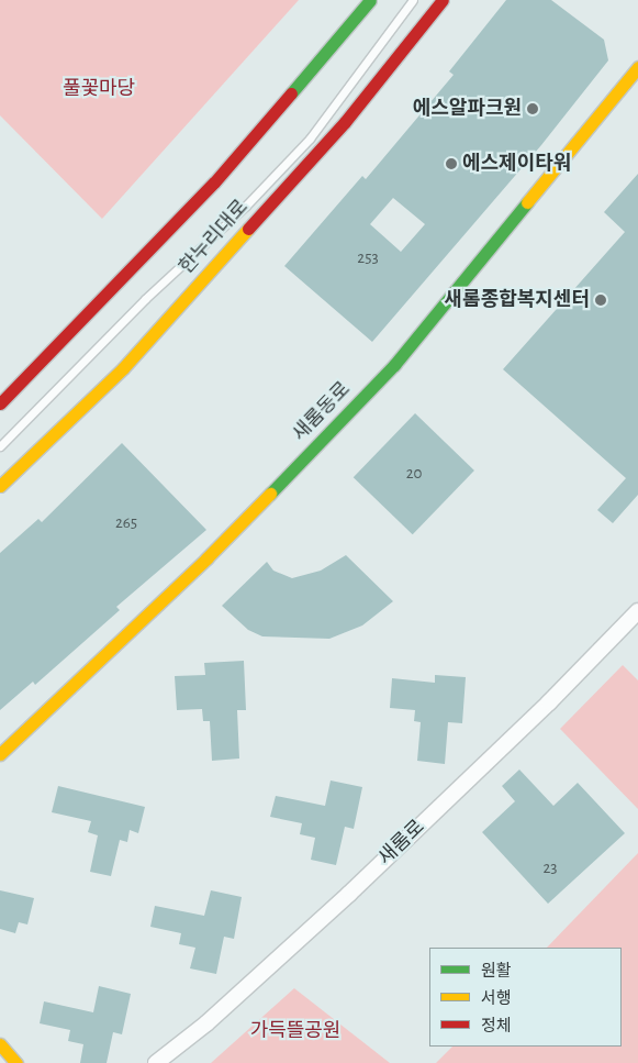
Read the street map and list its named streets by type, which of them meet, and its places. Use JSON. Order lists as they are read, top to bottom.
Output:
{
  "streets": {
    "street": ["한누리대로", "새롬동로", "새롬로"]
  },
  "parks": ["풀꽃마당", "가득뜰공원"],
  "places": ["에스알파크원", "에스제이타워", "새롬종합복지센터"],
  "house_numbers": [
    "253",
    "20",
    "265",
    "23"
  ],
  "legend": ["원활", "서행", "정체"]
}
